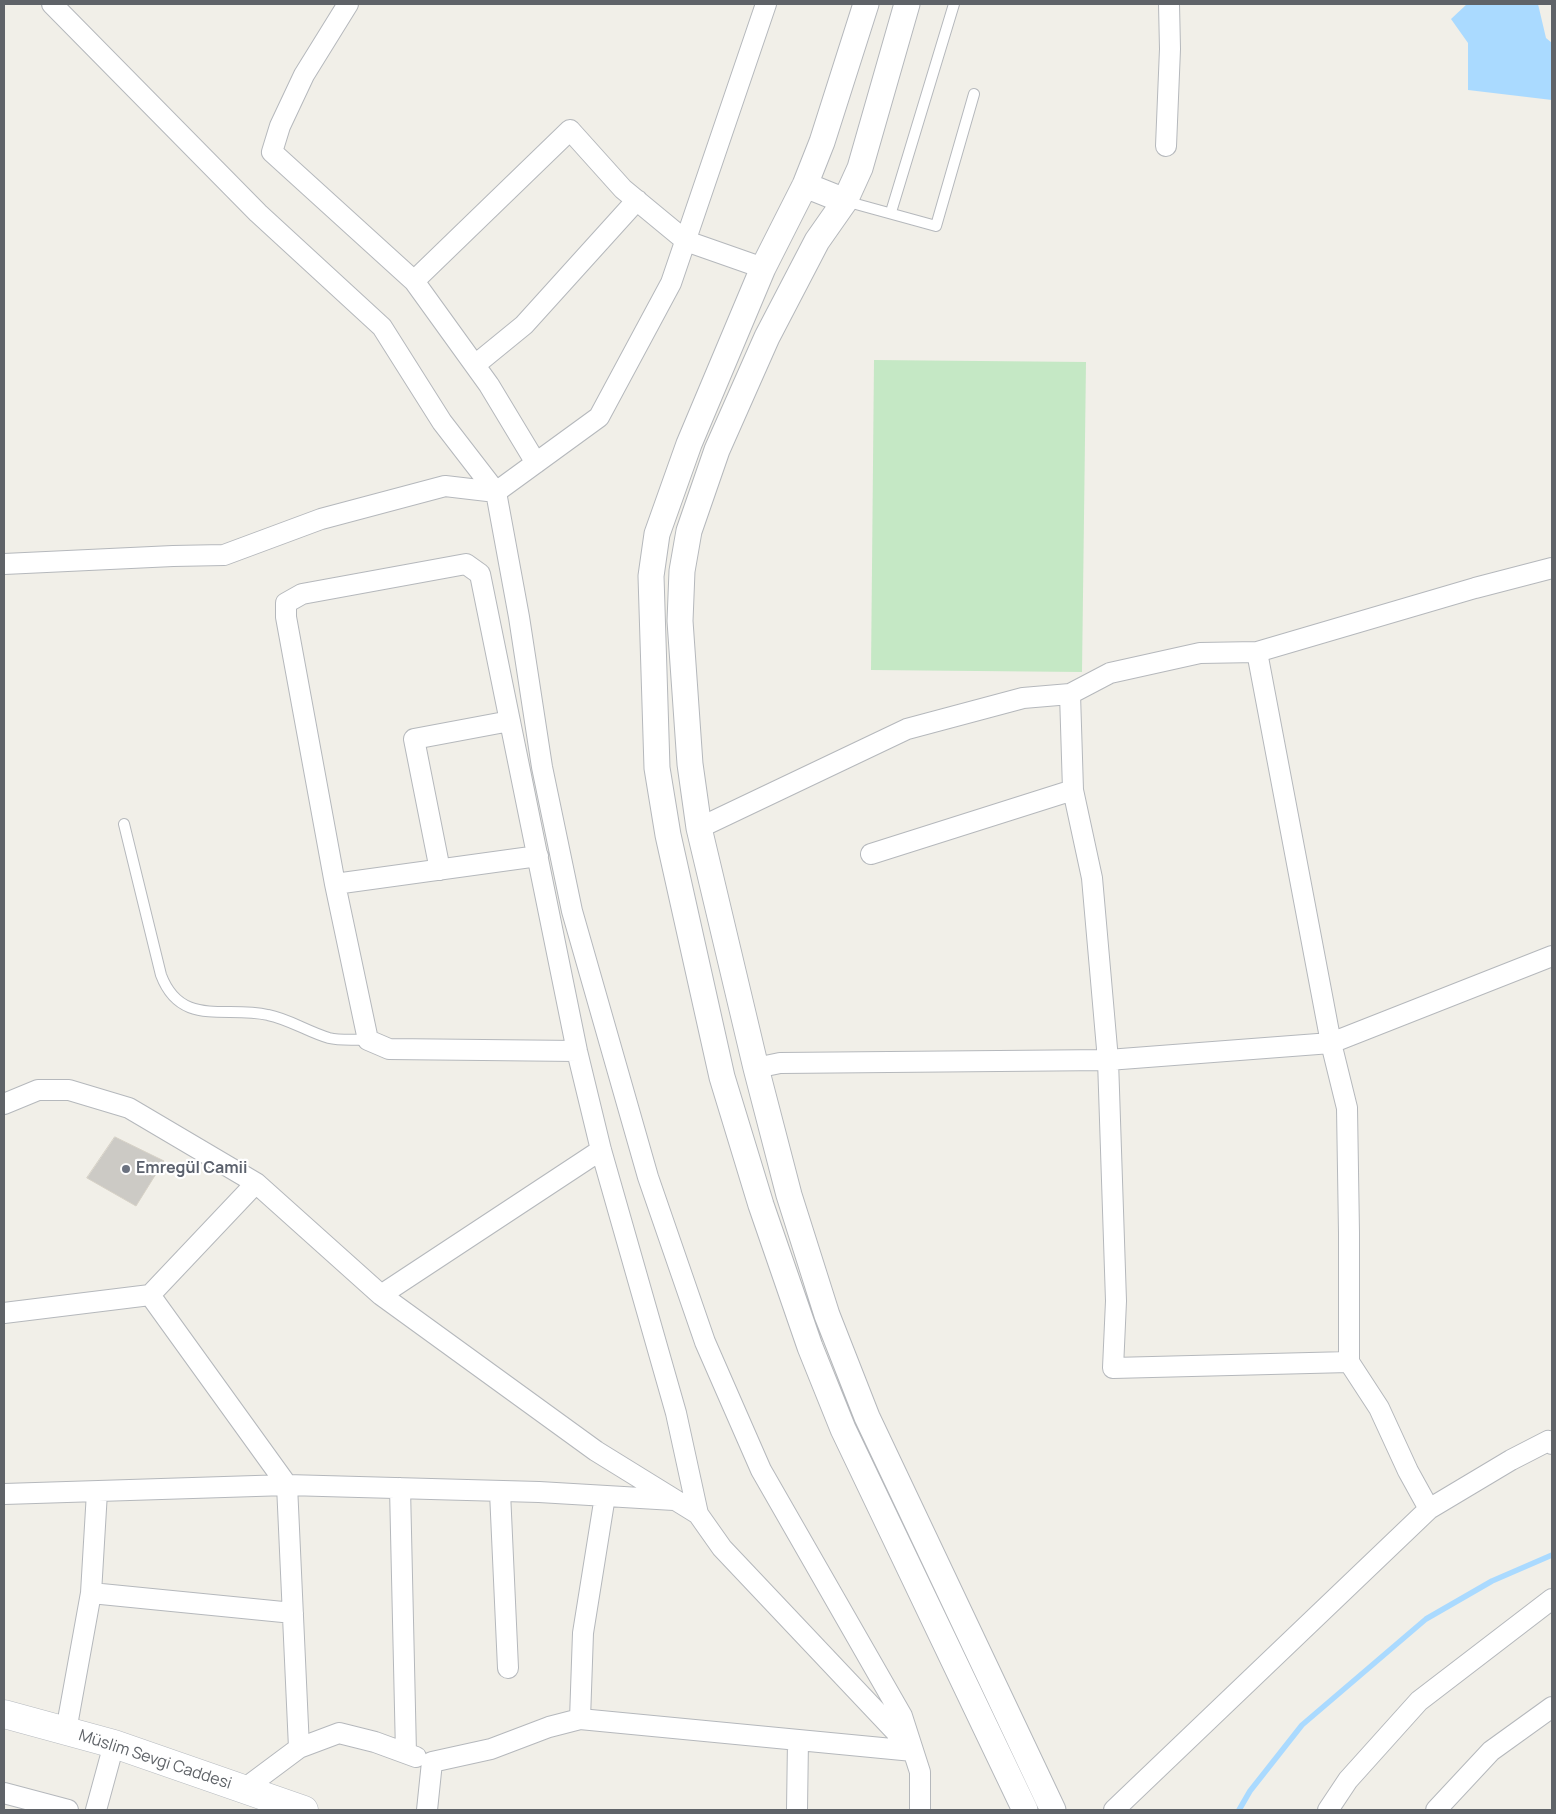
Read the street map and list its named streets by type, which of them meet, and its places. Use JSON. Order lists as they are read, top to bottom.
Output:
{
  "streets": {
    "main road": ["Müslim Sevgi Caddesi"]
  },
  "places": ["Emregül Camii"]
}
